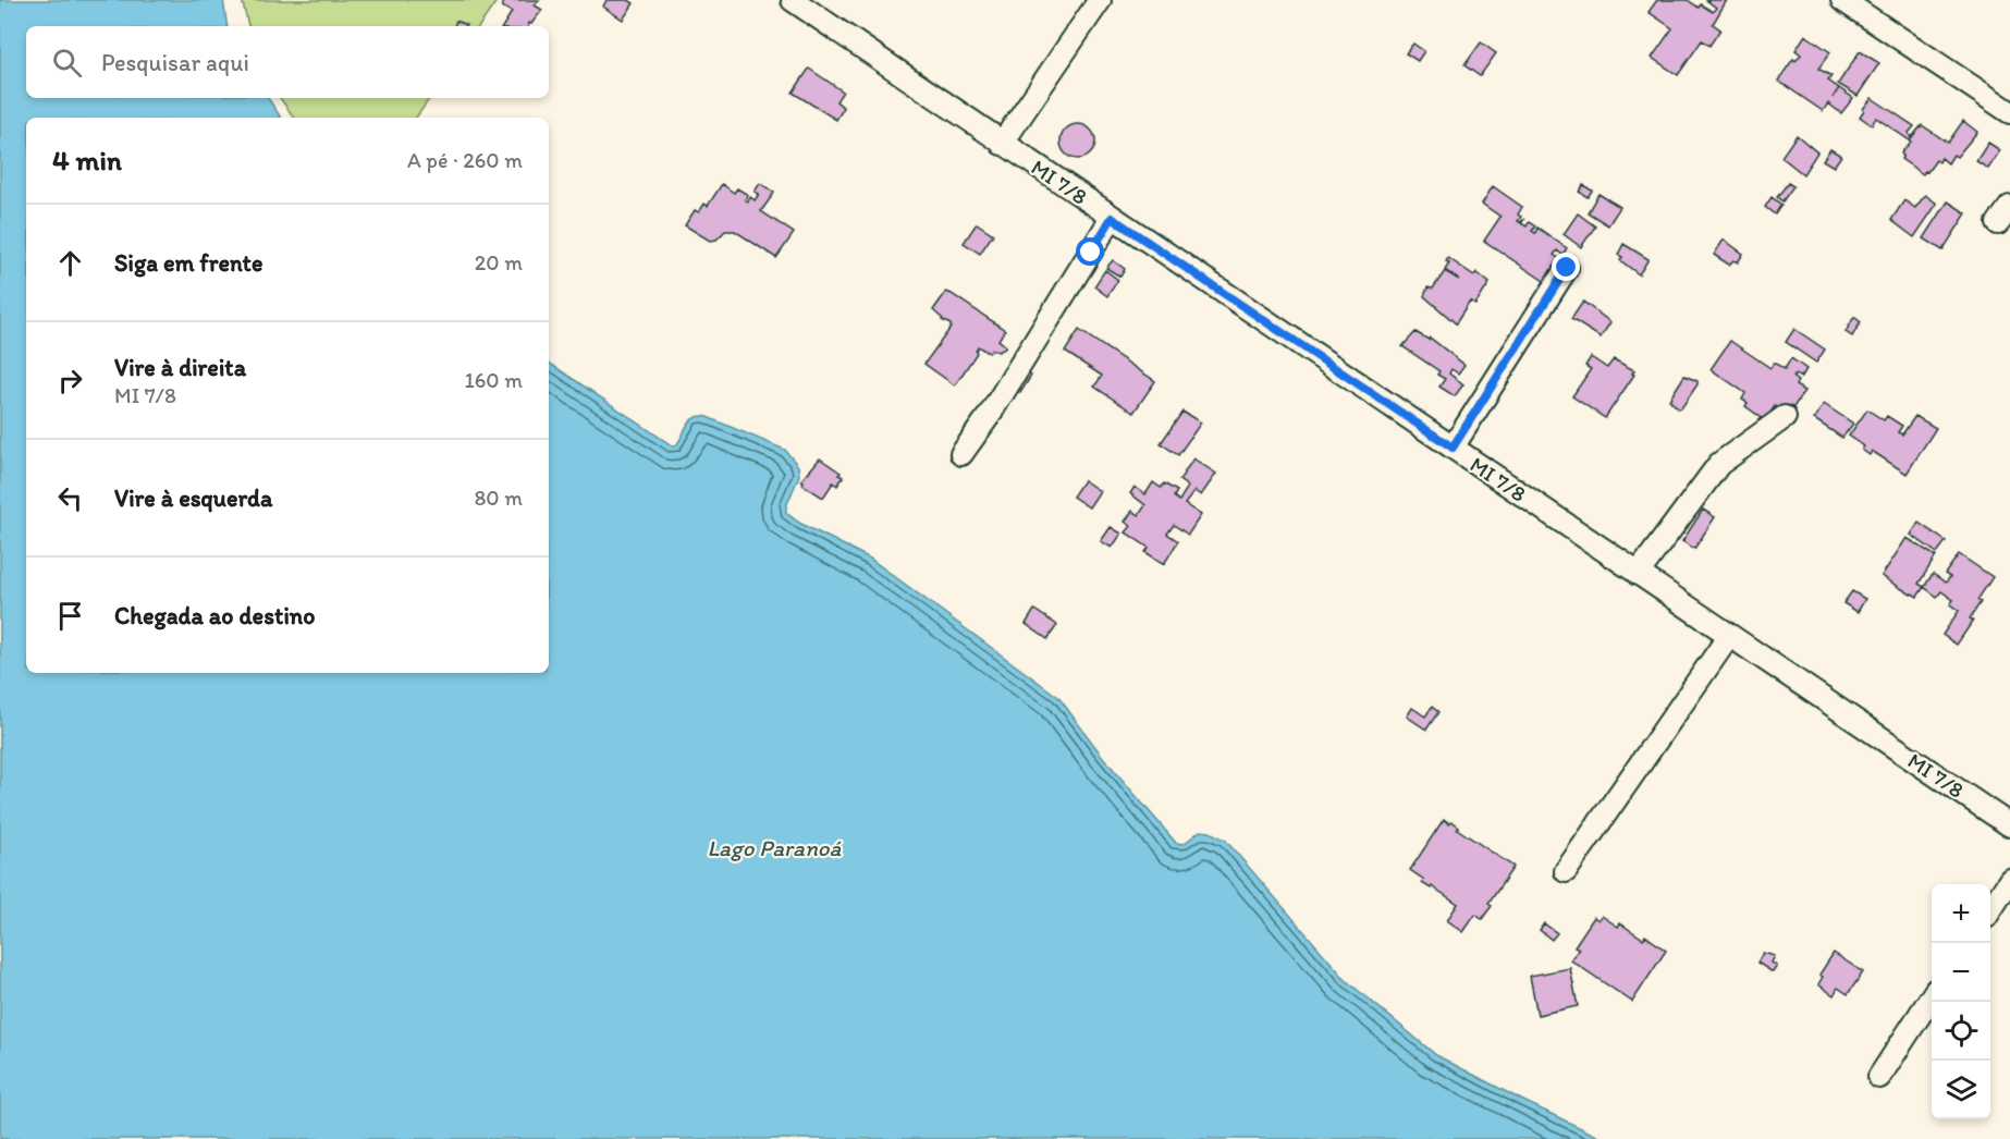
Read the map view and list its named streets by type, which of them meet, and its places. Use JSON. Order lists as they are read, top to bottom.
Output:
{
  "streets": {
    "street": ["MI 7/8"]
  },
  "water": ["Lago Paranoá"],
  "page": {
    "search": "Pesquisar aqui",
    "heading": ["4 min", "A pé · 260 m"],
    "list": [
      ["Siga em frente", "20 m"],
      ["Vire à direita", "MI 7/8", "160 m"],
      ["Vire à esquerda", "80 m"],
      "Chegada ao destino"
    ],
    "map_buttons": ["+", "−"]
  }
}
